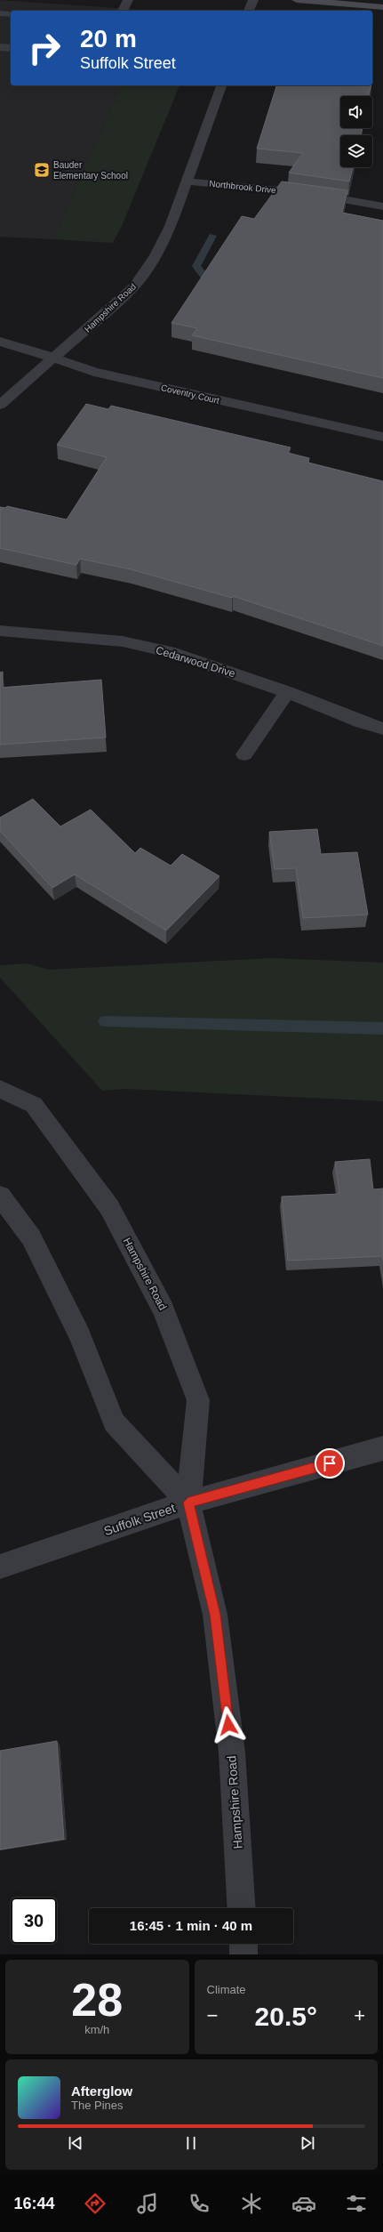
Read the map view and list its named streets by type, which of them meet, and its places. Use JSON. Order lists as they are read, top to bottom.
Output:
{
  "streets": {
    "street": [
      "Northbrook Drive",
      "Hampshire Road",
      "Coventry Court",
      "Cedarwood Drive",
      "Suffolk Street"
    ]
  },
  "crossings": [
    ["Northbrook Drive", "Hampshire Road"],
    ["Hampshire Road", "Coventry Court"],
    ["Hampshire Road", "Suffolk Street"]
  ],
  "places": {
    "school or university": ["Bauder Elementary School"]
  },
  "page": {
    "turn": ["20 m", "Suffolk Street"],
    "limit": "30",
    "trip": "16:45 · 1 min · 40 m",
    "tile": [
      ["28", "km/h"],
      "Climate"
    ],
    "heat": ["−", "20.5°", "+"],
    "song": ["Afterglow", "The Pines"],
    "tabs": "16:44"
  }
}
